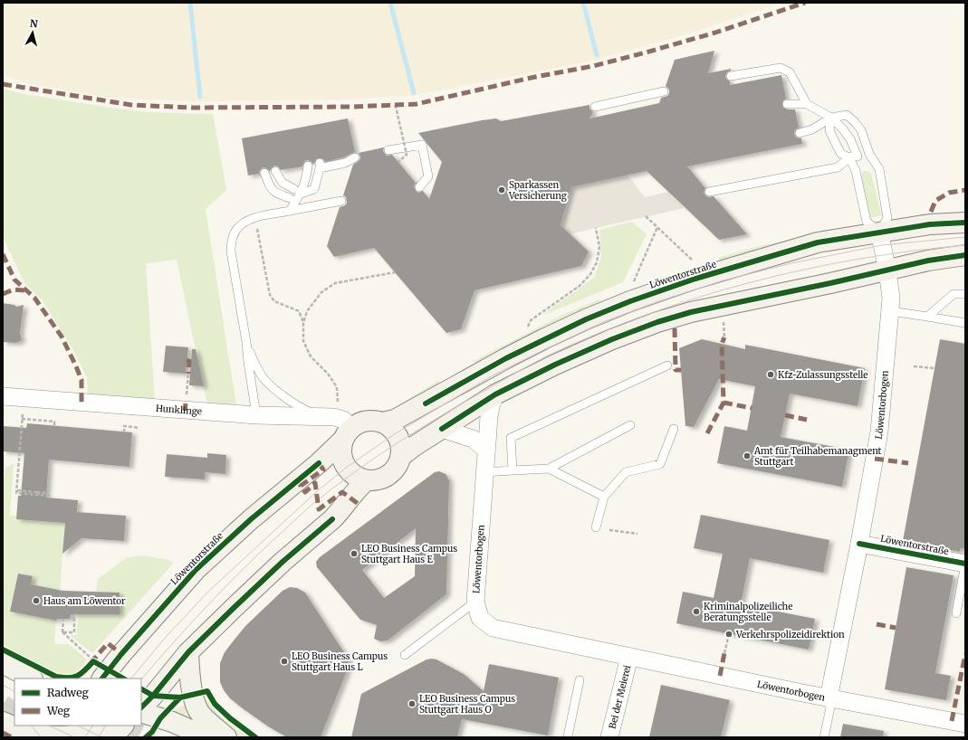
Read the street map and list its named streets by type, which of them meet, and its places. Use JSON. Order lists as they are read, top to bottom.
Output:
{
  "streets": {
    "main road": ["Löwentorstraße"],
    "street": ["Löwentorbogen", "Hunklinge", "Bei der Meierei"]
  },
  "crossings": [
    ["Löwentorstraße", "Löwentorbogen"],
    ["Löwentorstraße", "Hunklinge"],
    ["Löwentorbogen", "Bei der Meierei"]
  ],
  "places": [
    "Sparkassen Versicherung",
    "Kfz-Zulassungsstelle",
    "Amt für Teilhabemanagment Stuttgart",
    "LEO Business Campus Stuttgart Haus E",
    "Haus am Löwentor",
    "Kriminalpolizeiliche Beratungsstelle",
    "Verkehrspolizeidirektion",
    "LEO Business Campus Stuttgart Haus L",
    "LEO Business Campus Stuttgart Haus O"
  ],
  "legend": ["Radweg", "Weg"],
  "north": "top"
}
